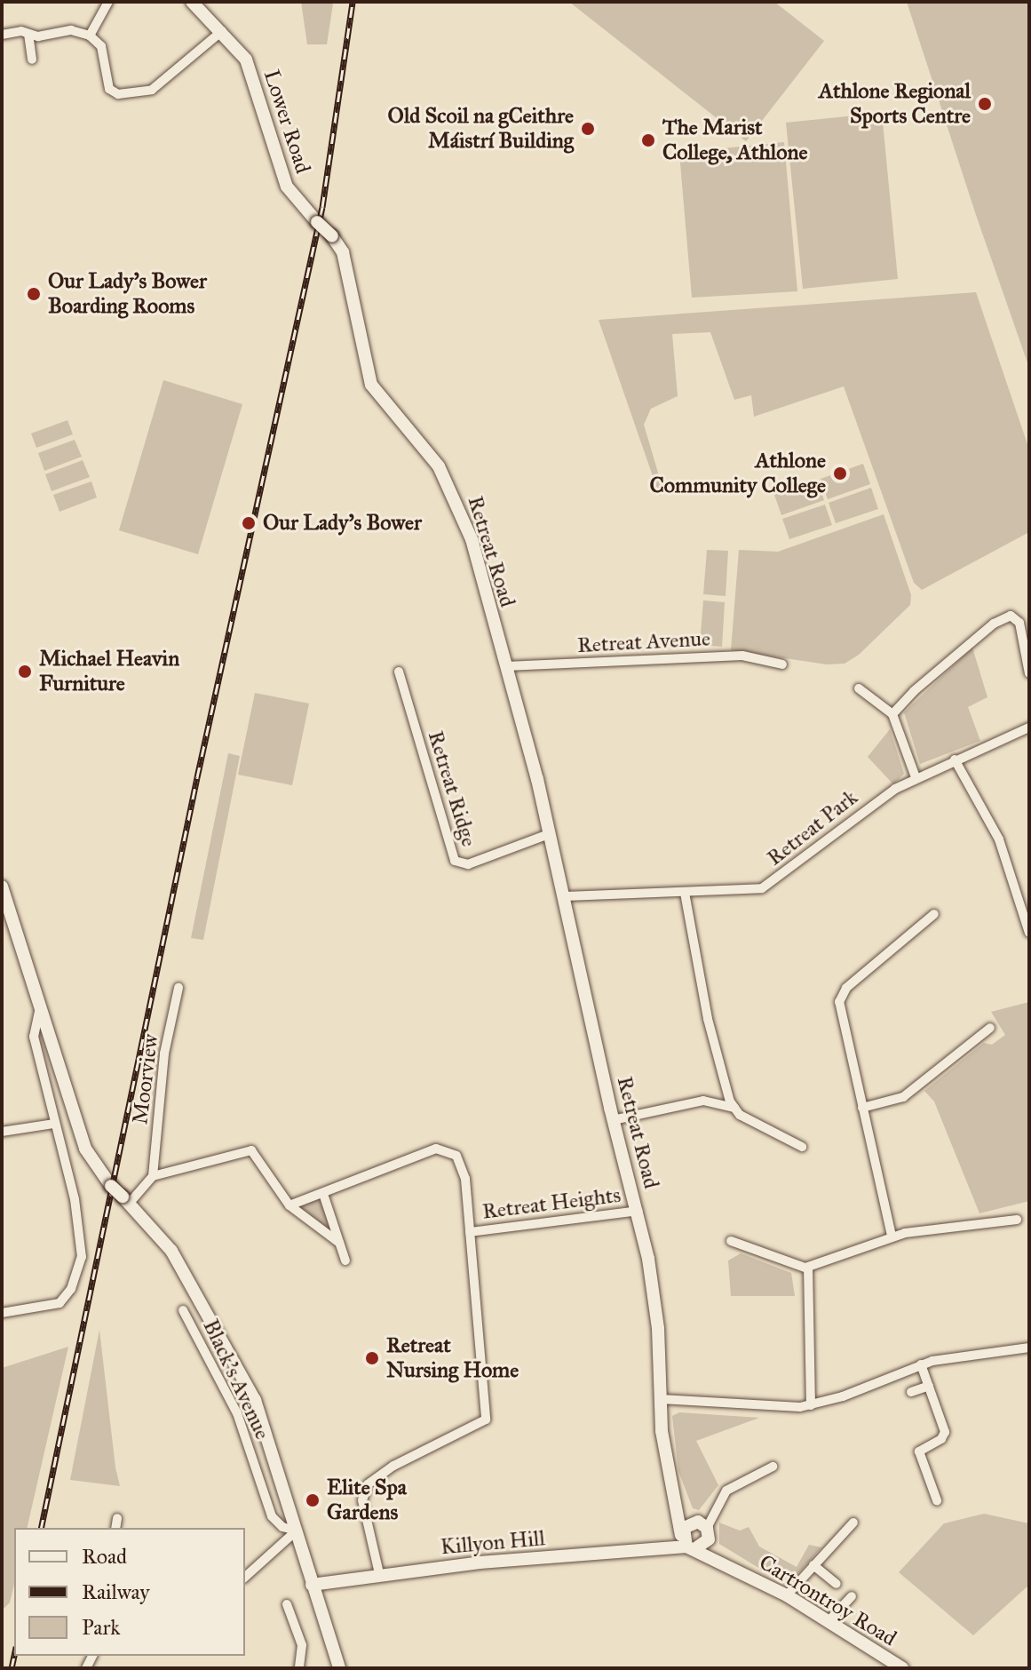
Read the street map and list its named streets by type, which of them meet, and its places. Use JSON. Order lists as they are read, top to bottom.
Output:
{
  "streets": {
    "street": [
      "Lower Road",
      "Retreat Road",
      "Retreat Avenue",
      "Retreat Ridge",
      "Retreat Park",
      "Moorview",
      "Retreat Heights",
      "Black's Avenue",
      "Killyon Hill",
      "Cartrontroy Road"
    ]
  },
  "crossings": [
    ["Lower Road", "Retreat Road"],
    ["Retreat Road", "Retreat Avenue"],
    ["Retreat Road", "Retreat Ridge"],
    ["Retreat Road", "Retreat Park"],
    ["Retreat Road", "Retreat Heights"],
    ["Retreat Road", "Killyon Hill"],
    ["Retreat Road", "Cartrontroy Road"],
    ["Retreat Heights", "Killyon Hill"],
    ["Killyon Hill", "Cartrontroy Road"]
  ],
  "places": [
    "Athlone Regional Sports Centre",
    "Old Scoil na gCeithre Máistrí Building",
    "The Marist College, Athlone",
    "Our Lady's Bower Boarding Rooms",
    "Athlone Community College",
    "Our Lady's Bower",
    "Michael Heavin Furniture",
    "Retreat Nursing Home",
    "Elite Spa Gardens"
  ],
  "legend": ["Road", "Railway", "Park"]
}
